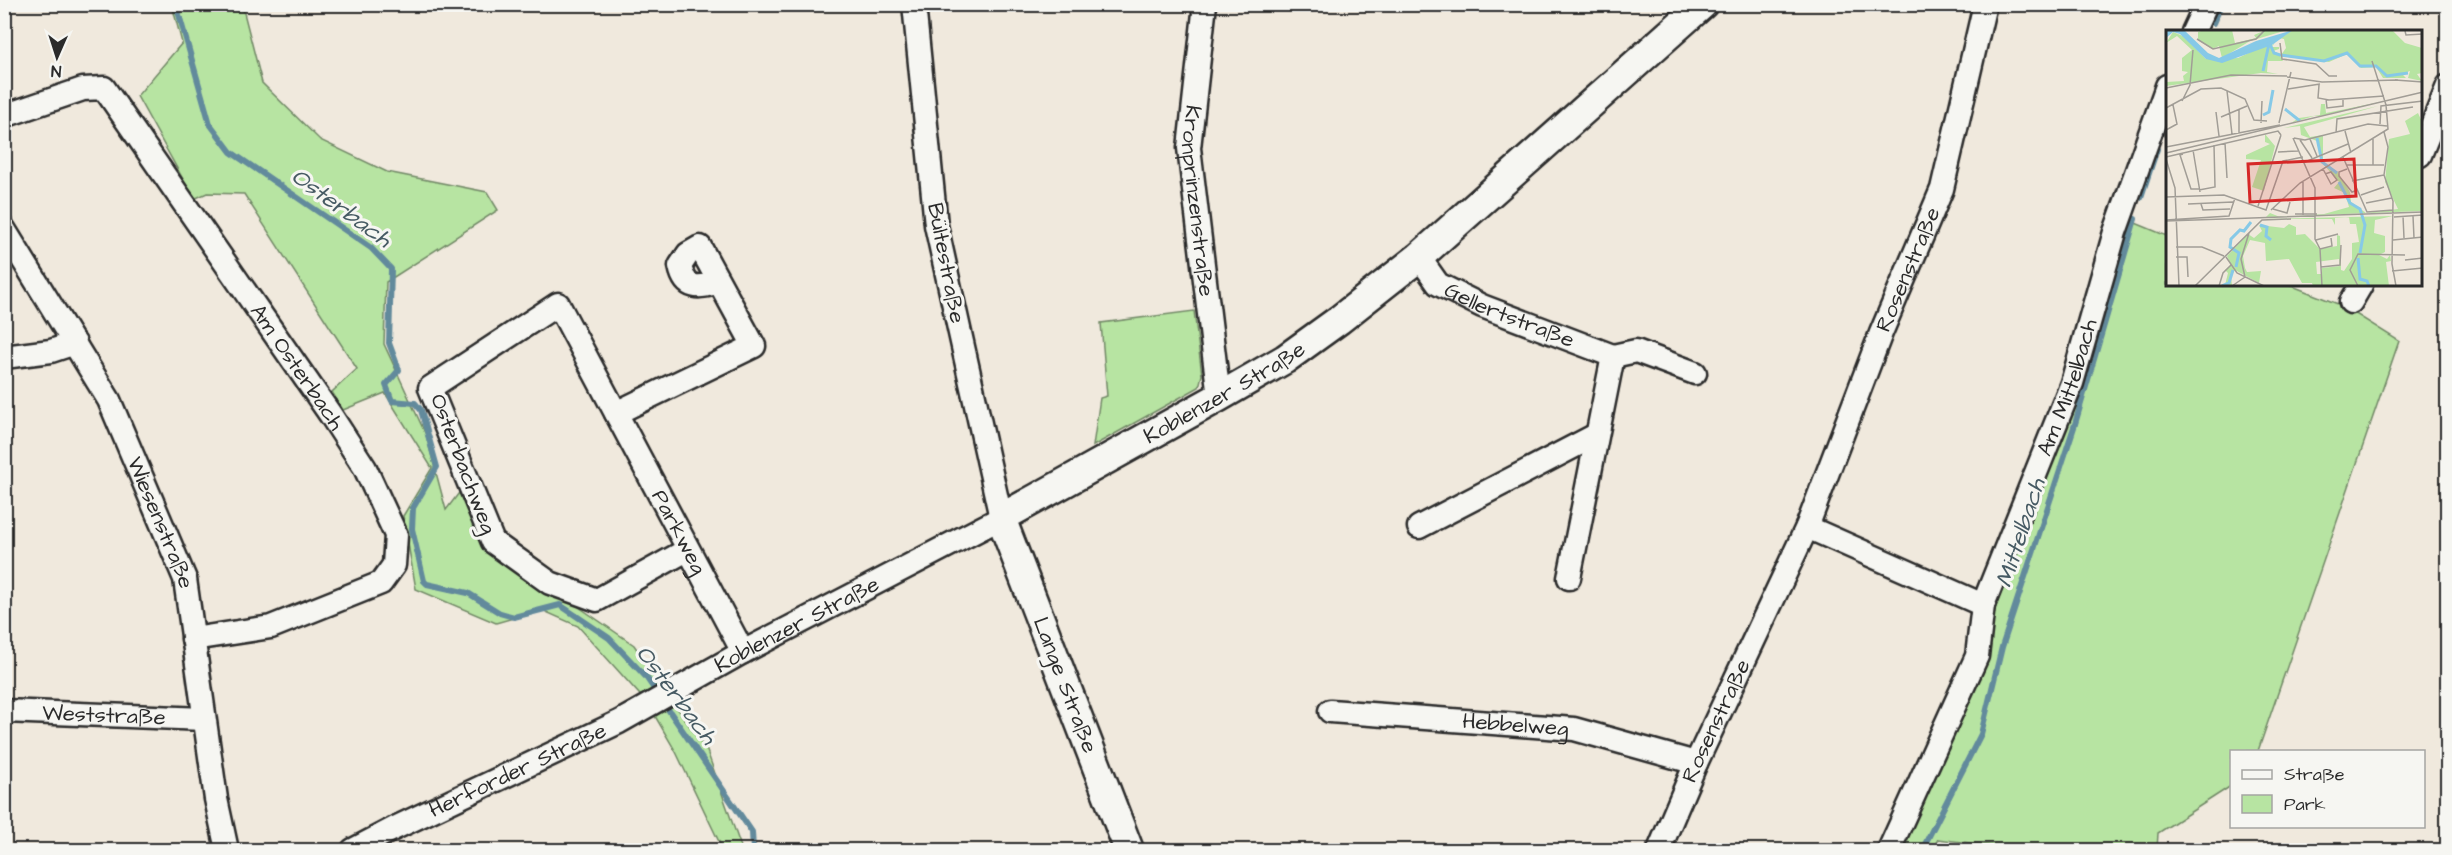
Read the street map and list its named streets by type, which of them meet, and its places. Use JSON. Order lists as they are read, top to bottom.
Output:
{
  "streets": {
    "street": [
      "Kronprinzenstraße",
      "Bültestraße",
      "Rosenstraße",
      "Gellertstraße",
      "Am Osterbach",
      "Am Mittelbach",
      "Koblenzer Straße",
      "Osterbachweg",
      "Wiesenstraße",
      "Parkweg",
      "Lange Straße",
      "Weststraße",
      "Hebbelweg",
      "Herforder Straße"
    ]
  },
  "crossings": [
    ["Kronprinzenstraße", "Koblenzer Straße"],
    ["Bültestraße", "Koblenzer Straße"],
    ["Bültestraße", "Lange Straße"],
    ["Rosenstraße", "Hebbelweg"],
    ["Gellertstraße", "Koblenzer Straße"],
    ["Am Osterbach", "Wiesenstraße"],
    ["Koblenzer Straße", "Parkweg"],
    ["Koblenzer Straße", "Lange Straße"],
    ["Koblenzer Straße", "Herforder Straße"],
    ["Osterbachweg", "Parkweg"],
    ["Wiesenstraße", "Weststraße"]
  ],
  "water": ["Osterbach", "Mittelbach"],
  "legend": ["Straße", "Park"],
  "north": "bottom"
}
